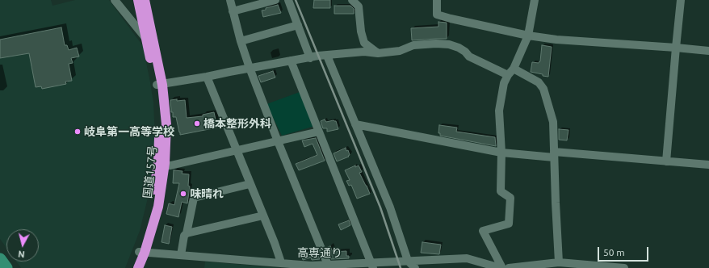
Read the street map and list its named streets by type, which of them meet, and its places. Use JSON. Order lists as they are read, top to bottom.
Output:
{
  "streets": {
    "highway": ["国道157号"],
    "street": ["高専通り"]
  },
  "crossings": [
    ["国道157号", "高専通り"]
  ],
  "places": ["橋本整形外科", "岐阜第一高等学校", "味晴れ"],
  "scale_bar": "50 m",
  "north": "bottom"
}
